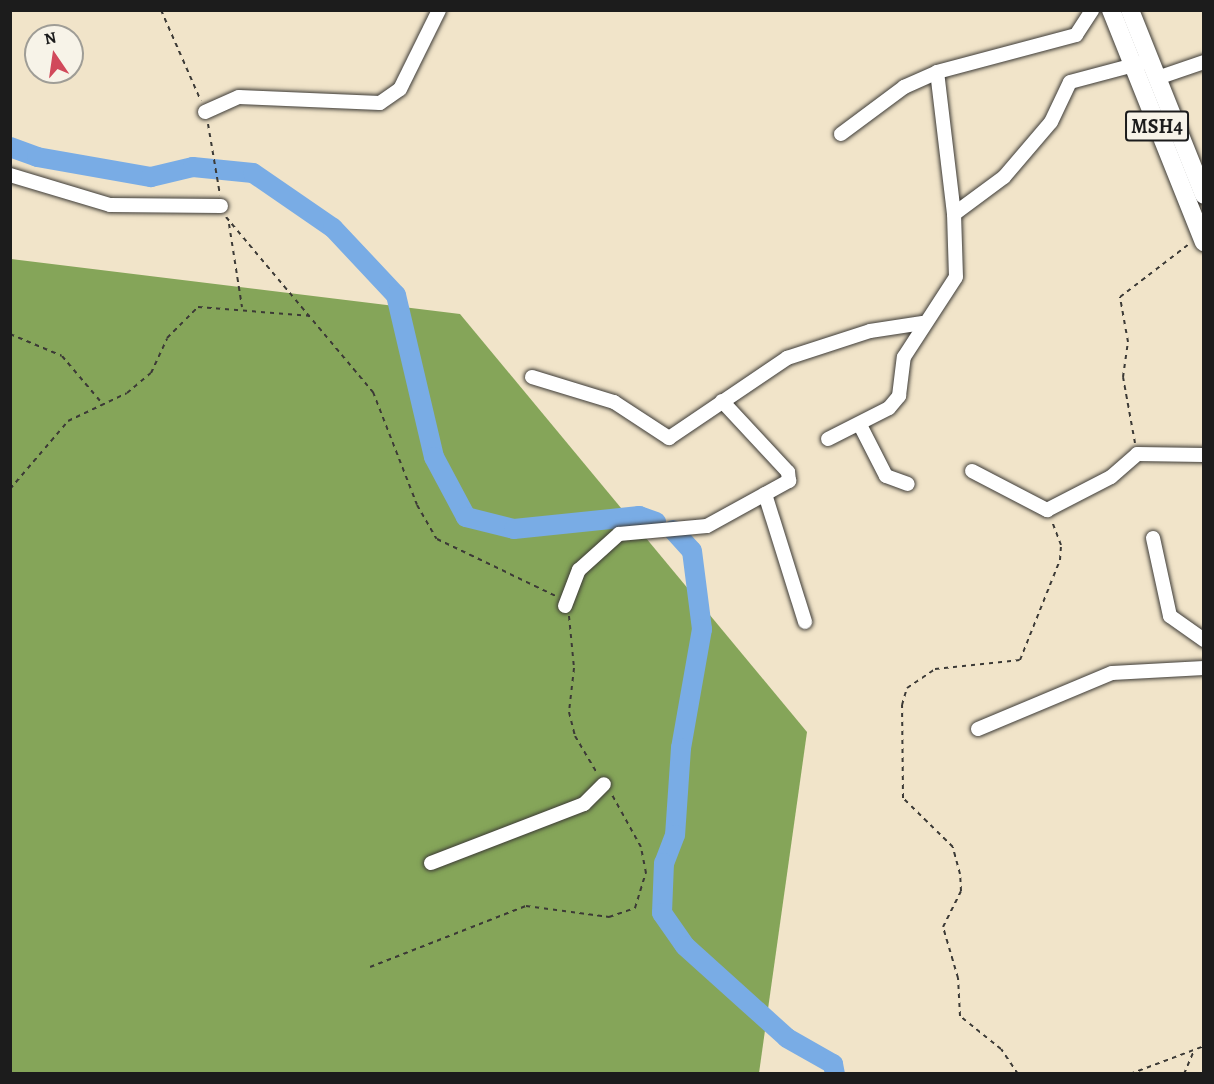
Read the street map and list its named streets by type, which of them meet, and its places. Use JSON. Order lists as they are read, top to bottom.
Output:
{
  "streets": {
    "main road": ["MSH4"]
  },
  "north": "top"
}
